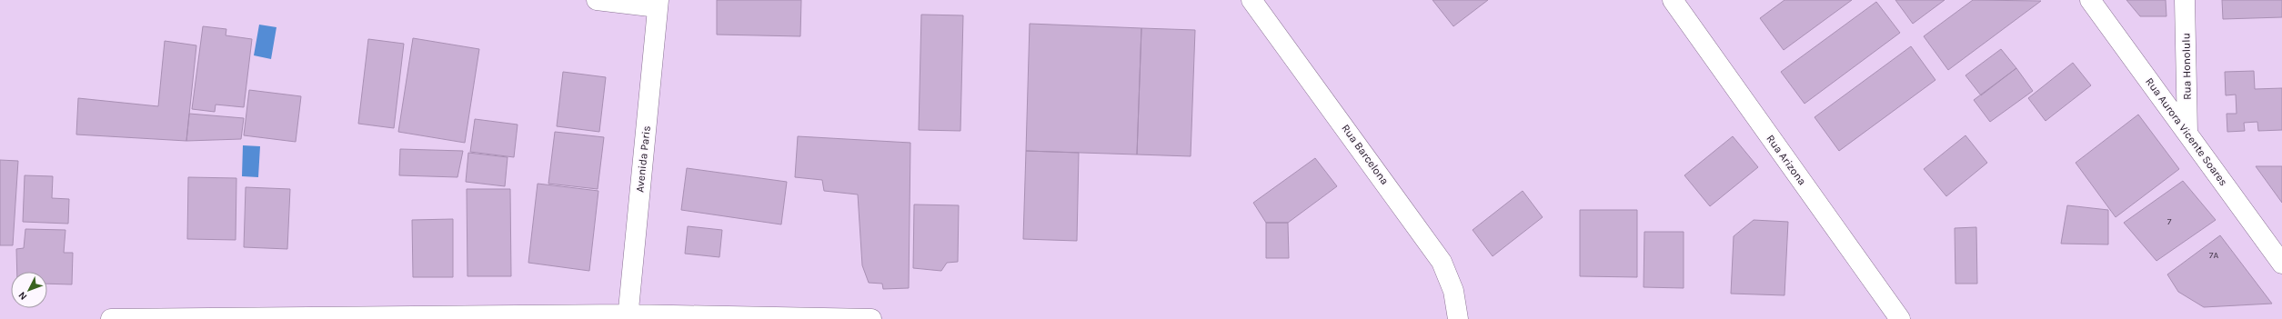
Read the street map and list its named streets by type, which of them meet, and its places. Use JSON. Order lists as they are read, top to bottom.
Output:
{
  "streets": {
    "street": [
      "Rua Honolulu",
      "Rua Aurora Vicente Soares",
      "Rua Barcelona",
      "Avenida Paris",
      "Rua Arizona"
    ]
  },
  "crossings": [
    ["Rua Honolulu", "Rua Aurora Vicente Soares"]
  ],
  "house_numbers": ["7", "7A"],
  "north": "bottom left"
}
